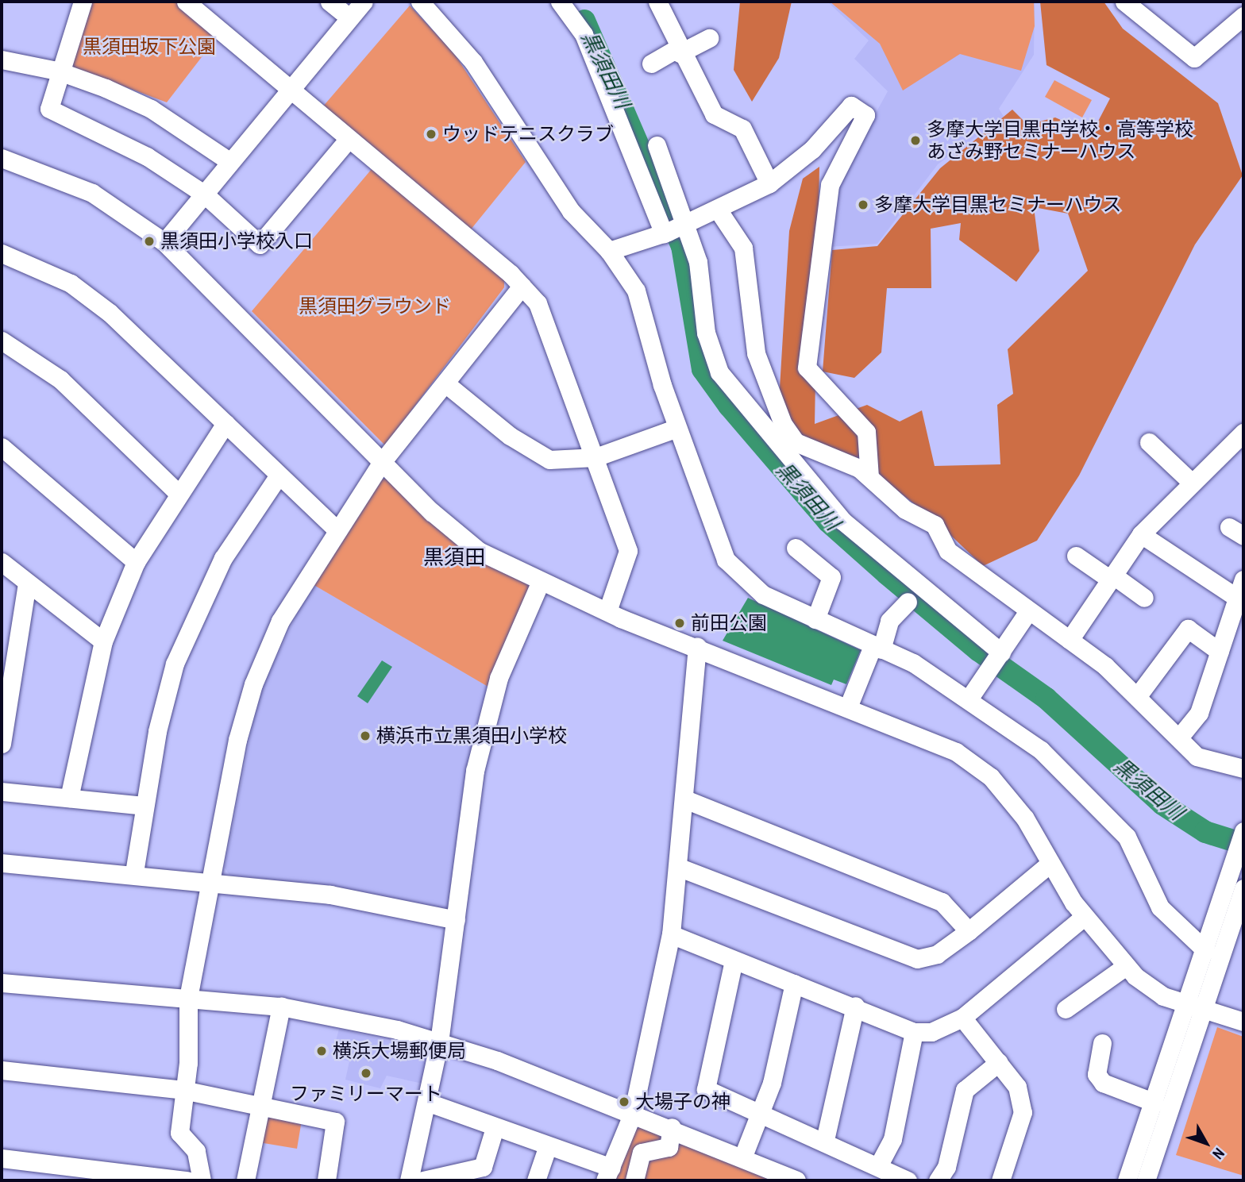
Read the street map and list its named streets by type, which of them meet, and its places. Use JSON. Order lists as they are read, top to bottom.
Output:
{
  "districts": ["黒須田"],
  "water": ["黒須田川"],
  "parks": ["黒須田坂下公園", "黒須田グラウンド"],
  "places": [
    "ウッドテニスクラブ",
    "多摩大学目黒中学校・高等学校 あざみ野セミナーハウス",
    "多摩大学目黒セミナーハウス",
    "黒須田小学校入口",
    "前田公園",
    "横浜市立黒須田小学校",
    "横浜大場郵便局",
    "ファミリーマート",
    "大場子の神"
  ],
  "north": "bottom right"
}
